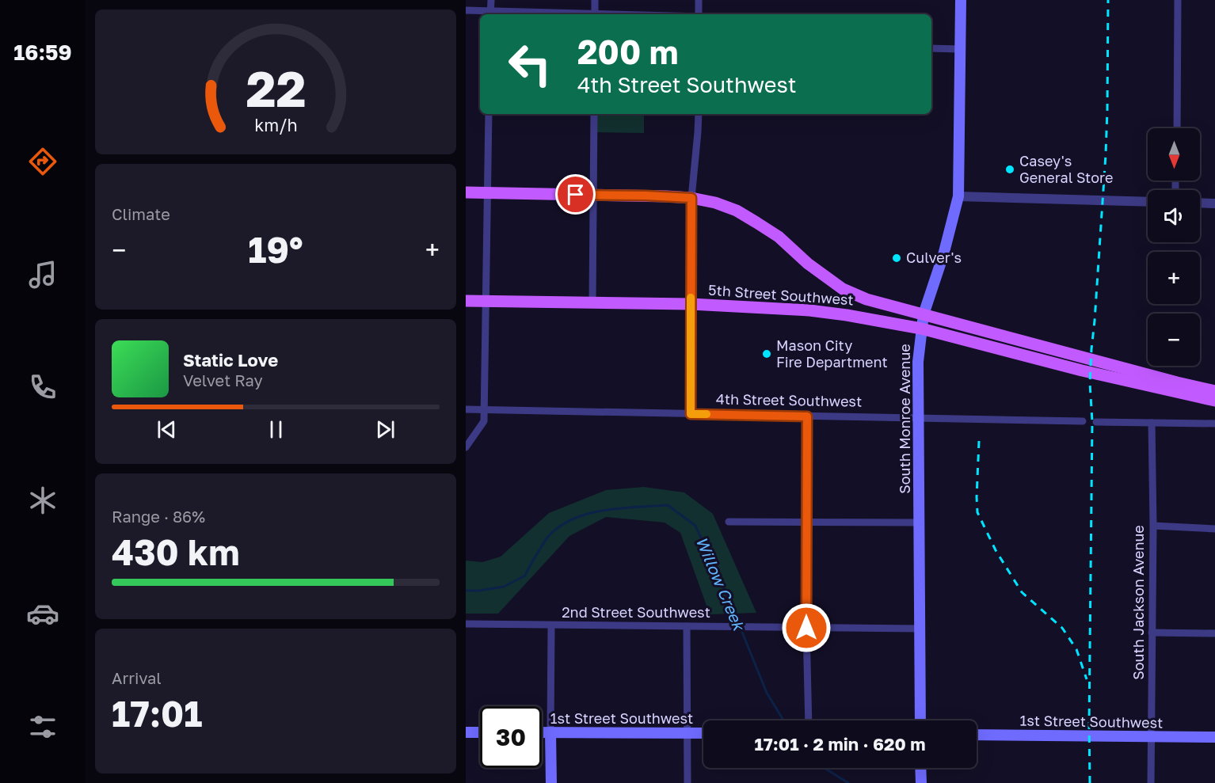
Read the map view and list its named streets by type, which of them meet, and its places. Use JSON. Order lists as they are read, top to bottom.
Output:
{
  "streets": {
    "main road": ["5th Street Southwest", "South Monroe Avenue", "1st Street Southwest"],
    "street": ["4th Street Southwest", "South Jackson Avenue", "2nd Street Southwest"]
  },
  "crossings": [
    ["5th Street Southwest", "South Monroe Avenue"],
    ["4th Street Southwest", "South Monroe Avenue"],
    ["South Monroe Avenue", "2nd Street Southwest"],
    ["South Jackson Avenue", "1st Street Southwest"]
  ],
  "water": ["Willow Creek"],
  "places": ["Casey's General Store", "Culver's", "Mason City Fire Department"],
  "north": "bottom",
  "page": {
    "tabs": "16:59",
    "turn": ["200 m", "4th Street Southwest"],
    "map_buttons": ["+", "−"],
    "tile": [
      "Climate",
      ["Range · 86%", "430 km"],
      ["Arrival", "17:01"]
    ],
    "heat": ["−", "19°", "+"],
    "song": ["Static Love", "Velvet Ray"],
    "limit": "30",
    "trip": "17:01 · 2 min · 620 m",
    "gauge": ["22", "km/h"]
  }
}
